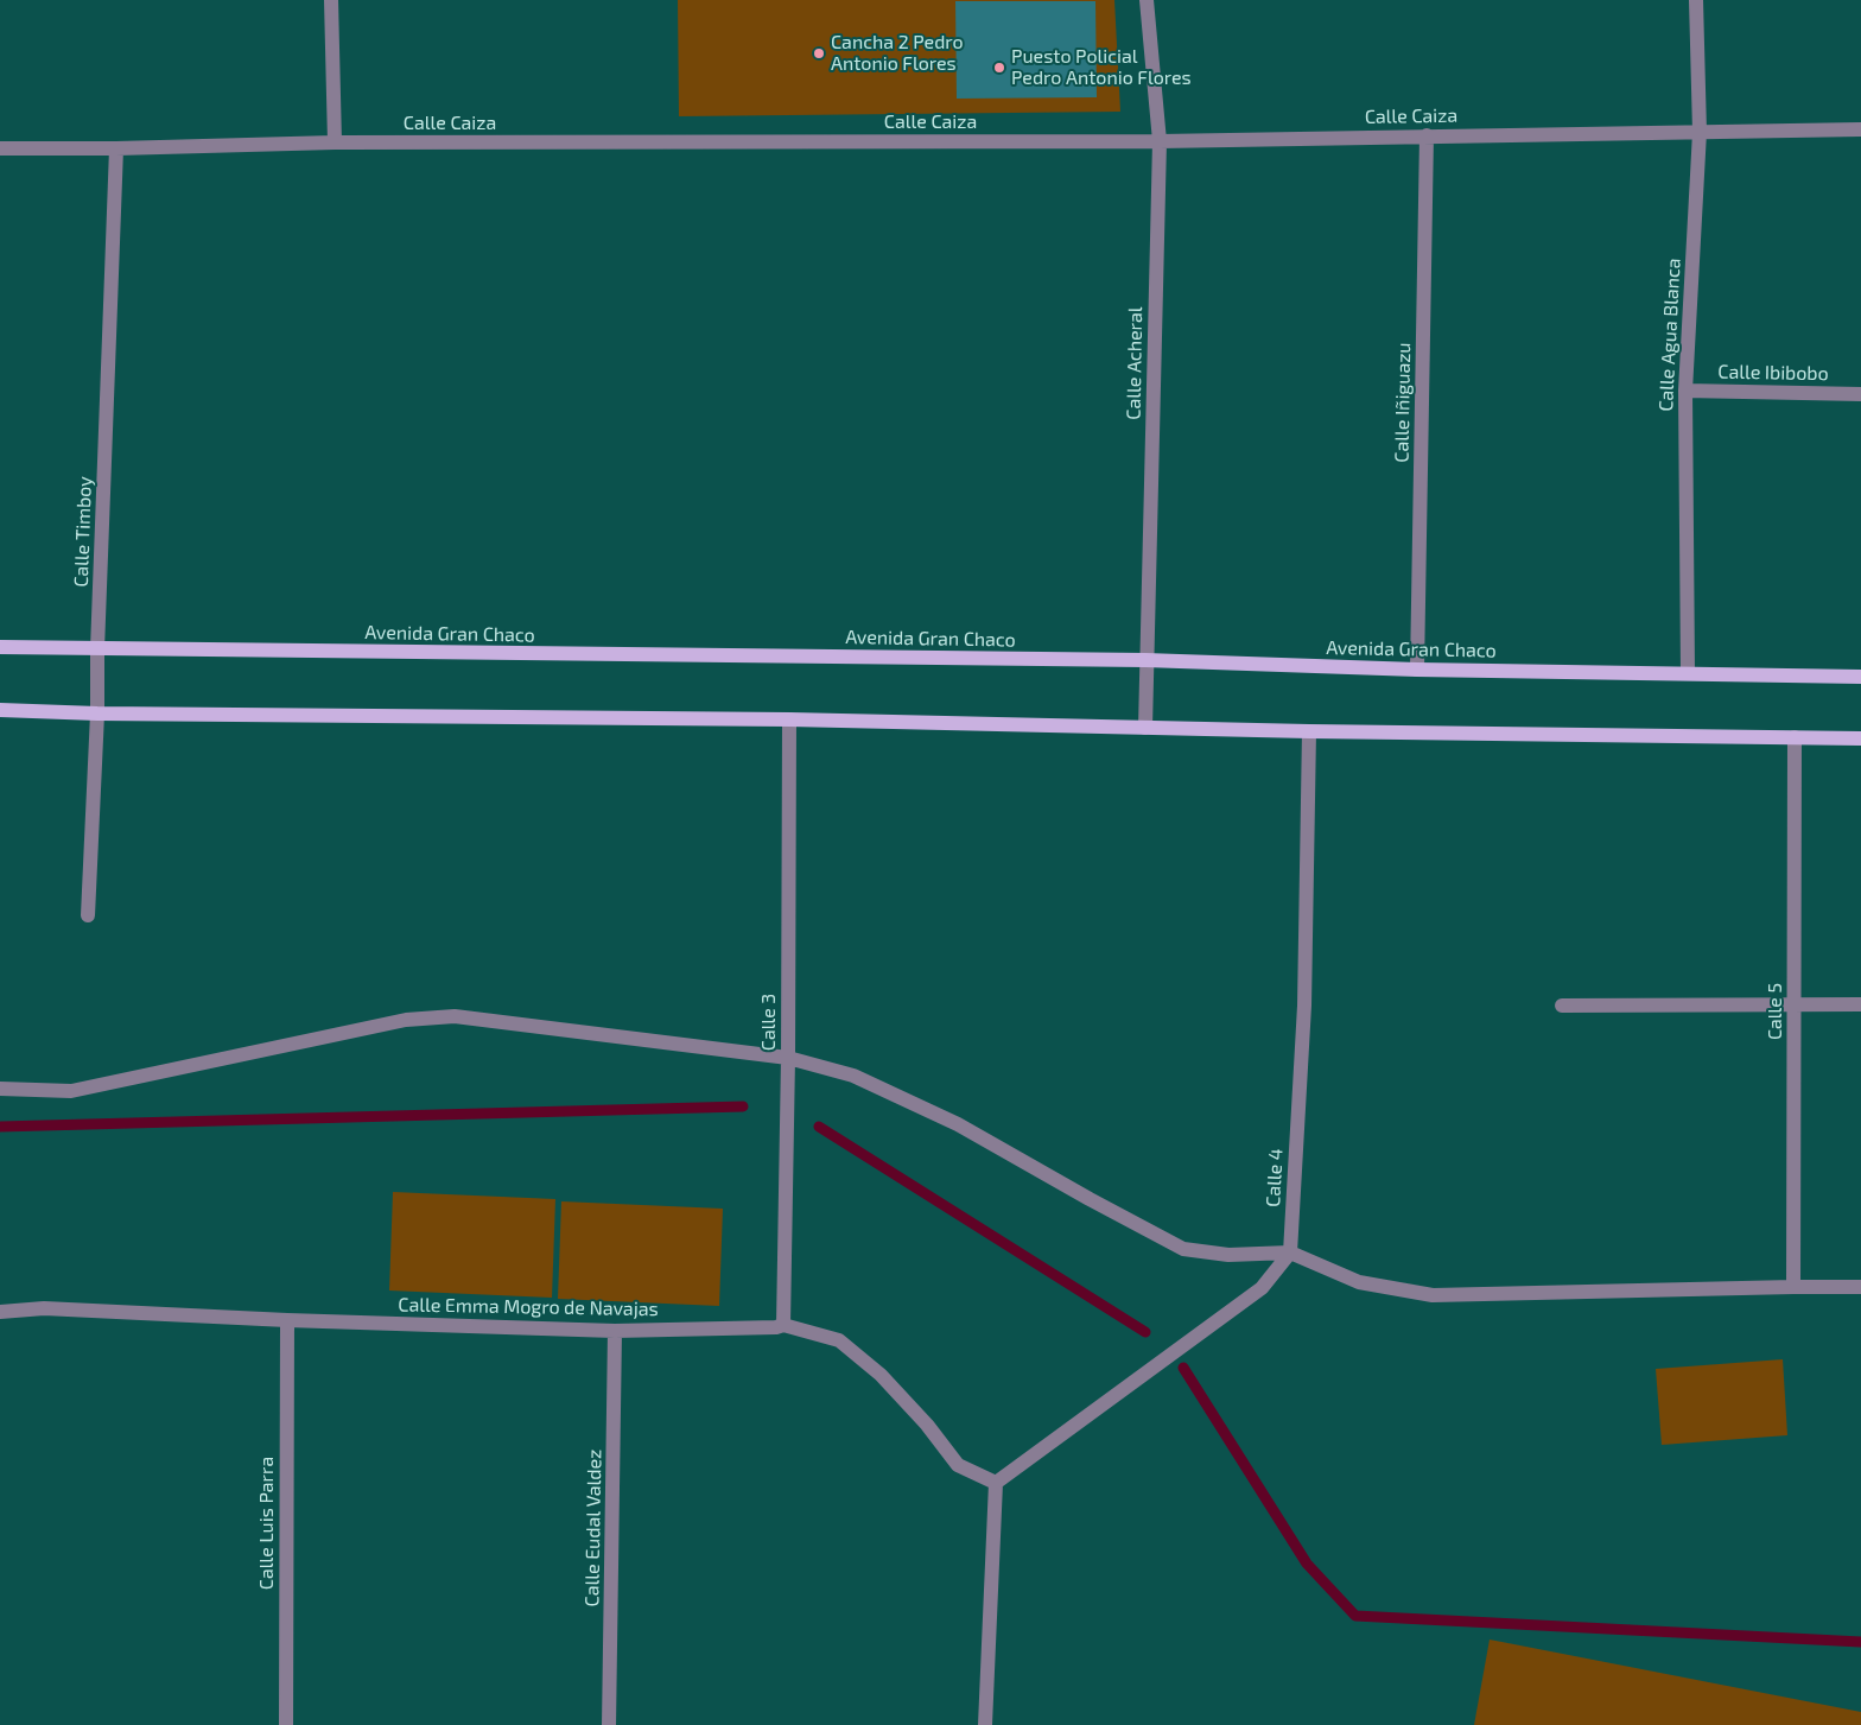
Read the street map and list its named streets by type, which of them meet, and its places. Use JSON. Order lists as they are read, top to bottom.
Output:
{
  "streets": {
    "main road": ["Avenida Gran Chaco"],
    "street": [
      "Calle Caiza",
      "Calle Agua Blanca",
      "Calle Acheral",
      "Calle Ibibobo",
      "Calle Iñiguazu",
      "Calle Timboy",
      "Calle 5",
      "Calle 3",
      "Calle 4",
      "Calle Emma Mogro de Navajas",
      "Calle Luis Parra",
      "Calle Eudal Valdez"
    ]
  },
  "crossings": [
    ["Calle Caiza", "Calle Agua Blanca"],
    ["Calle Caiza", "Calle Acheral"],
    ["Calle Caiza", "Calle Iñiguazu"],
    ["Calle Caiza", "Calle Timboy"],
    ["Calle Agua Blanca", "Calle Ibibobo"],
    ["Calle Agua Blanca", "Avenida Gran Chaco"],
    ["Calle Acheral", "Avenida Gran Chaco"],
    ["Calle Iñiguazu", "Avenida Gran Chaco"],
    ["Calle Timboy", "Avenida Gran Chaco"],
    ["Calle 3", "Calle Emma Mogro de Navajas"],
    ["Calle Emma Mogro de Navajas", "Calle Luis Parra"],
    ["Calle Emma Mogro de Navajas", "Calle Eudal Valdez"]
  ],
  "places": ["Cancha 2 Pedro Antonio Flores", "Puesto Policial Pedro Antonio Flores"]
}
